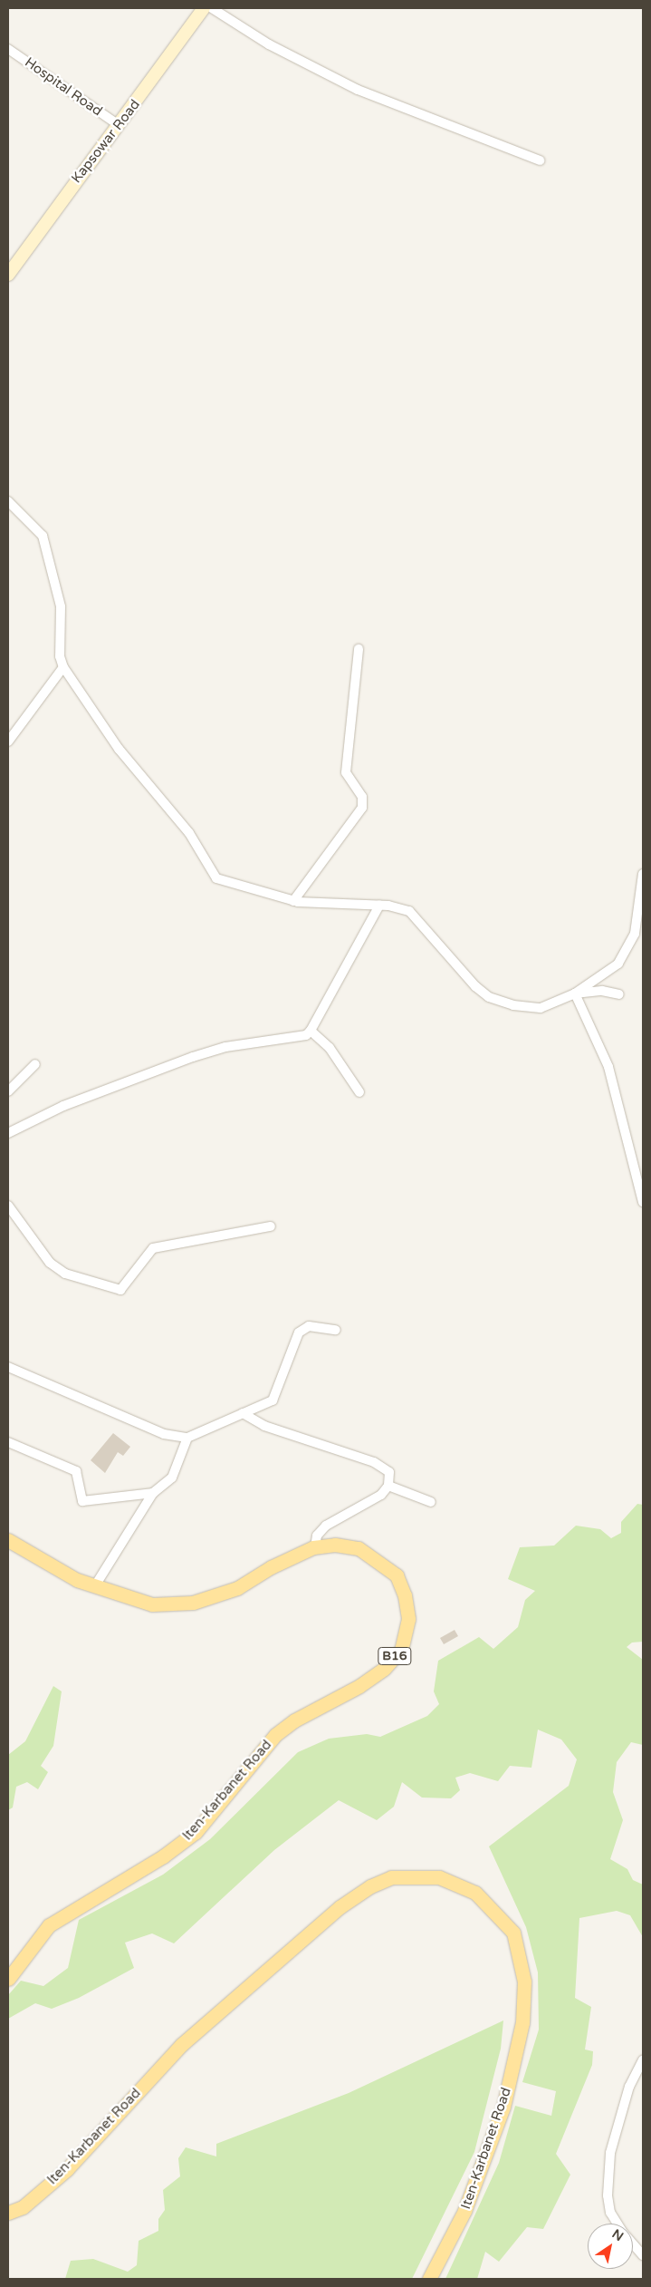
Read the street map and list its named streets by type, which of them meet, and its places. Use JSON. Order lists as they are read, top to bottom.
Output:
{
  "streets": {
    "main road": ["Kapsowar Road", "B16", "Iten-Karbanet Road"],
    "street": ["Hospital Road"]
  },
  "crossings": [
    ["Hospital Road", "Kapsowar Road"]
  ],
  "north": "top right"
}
